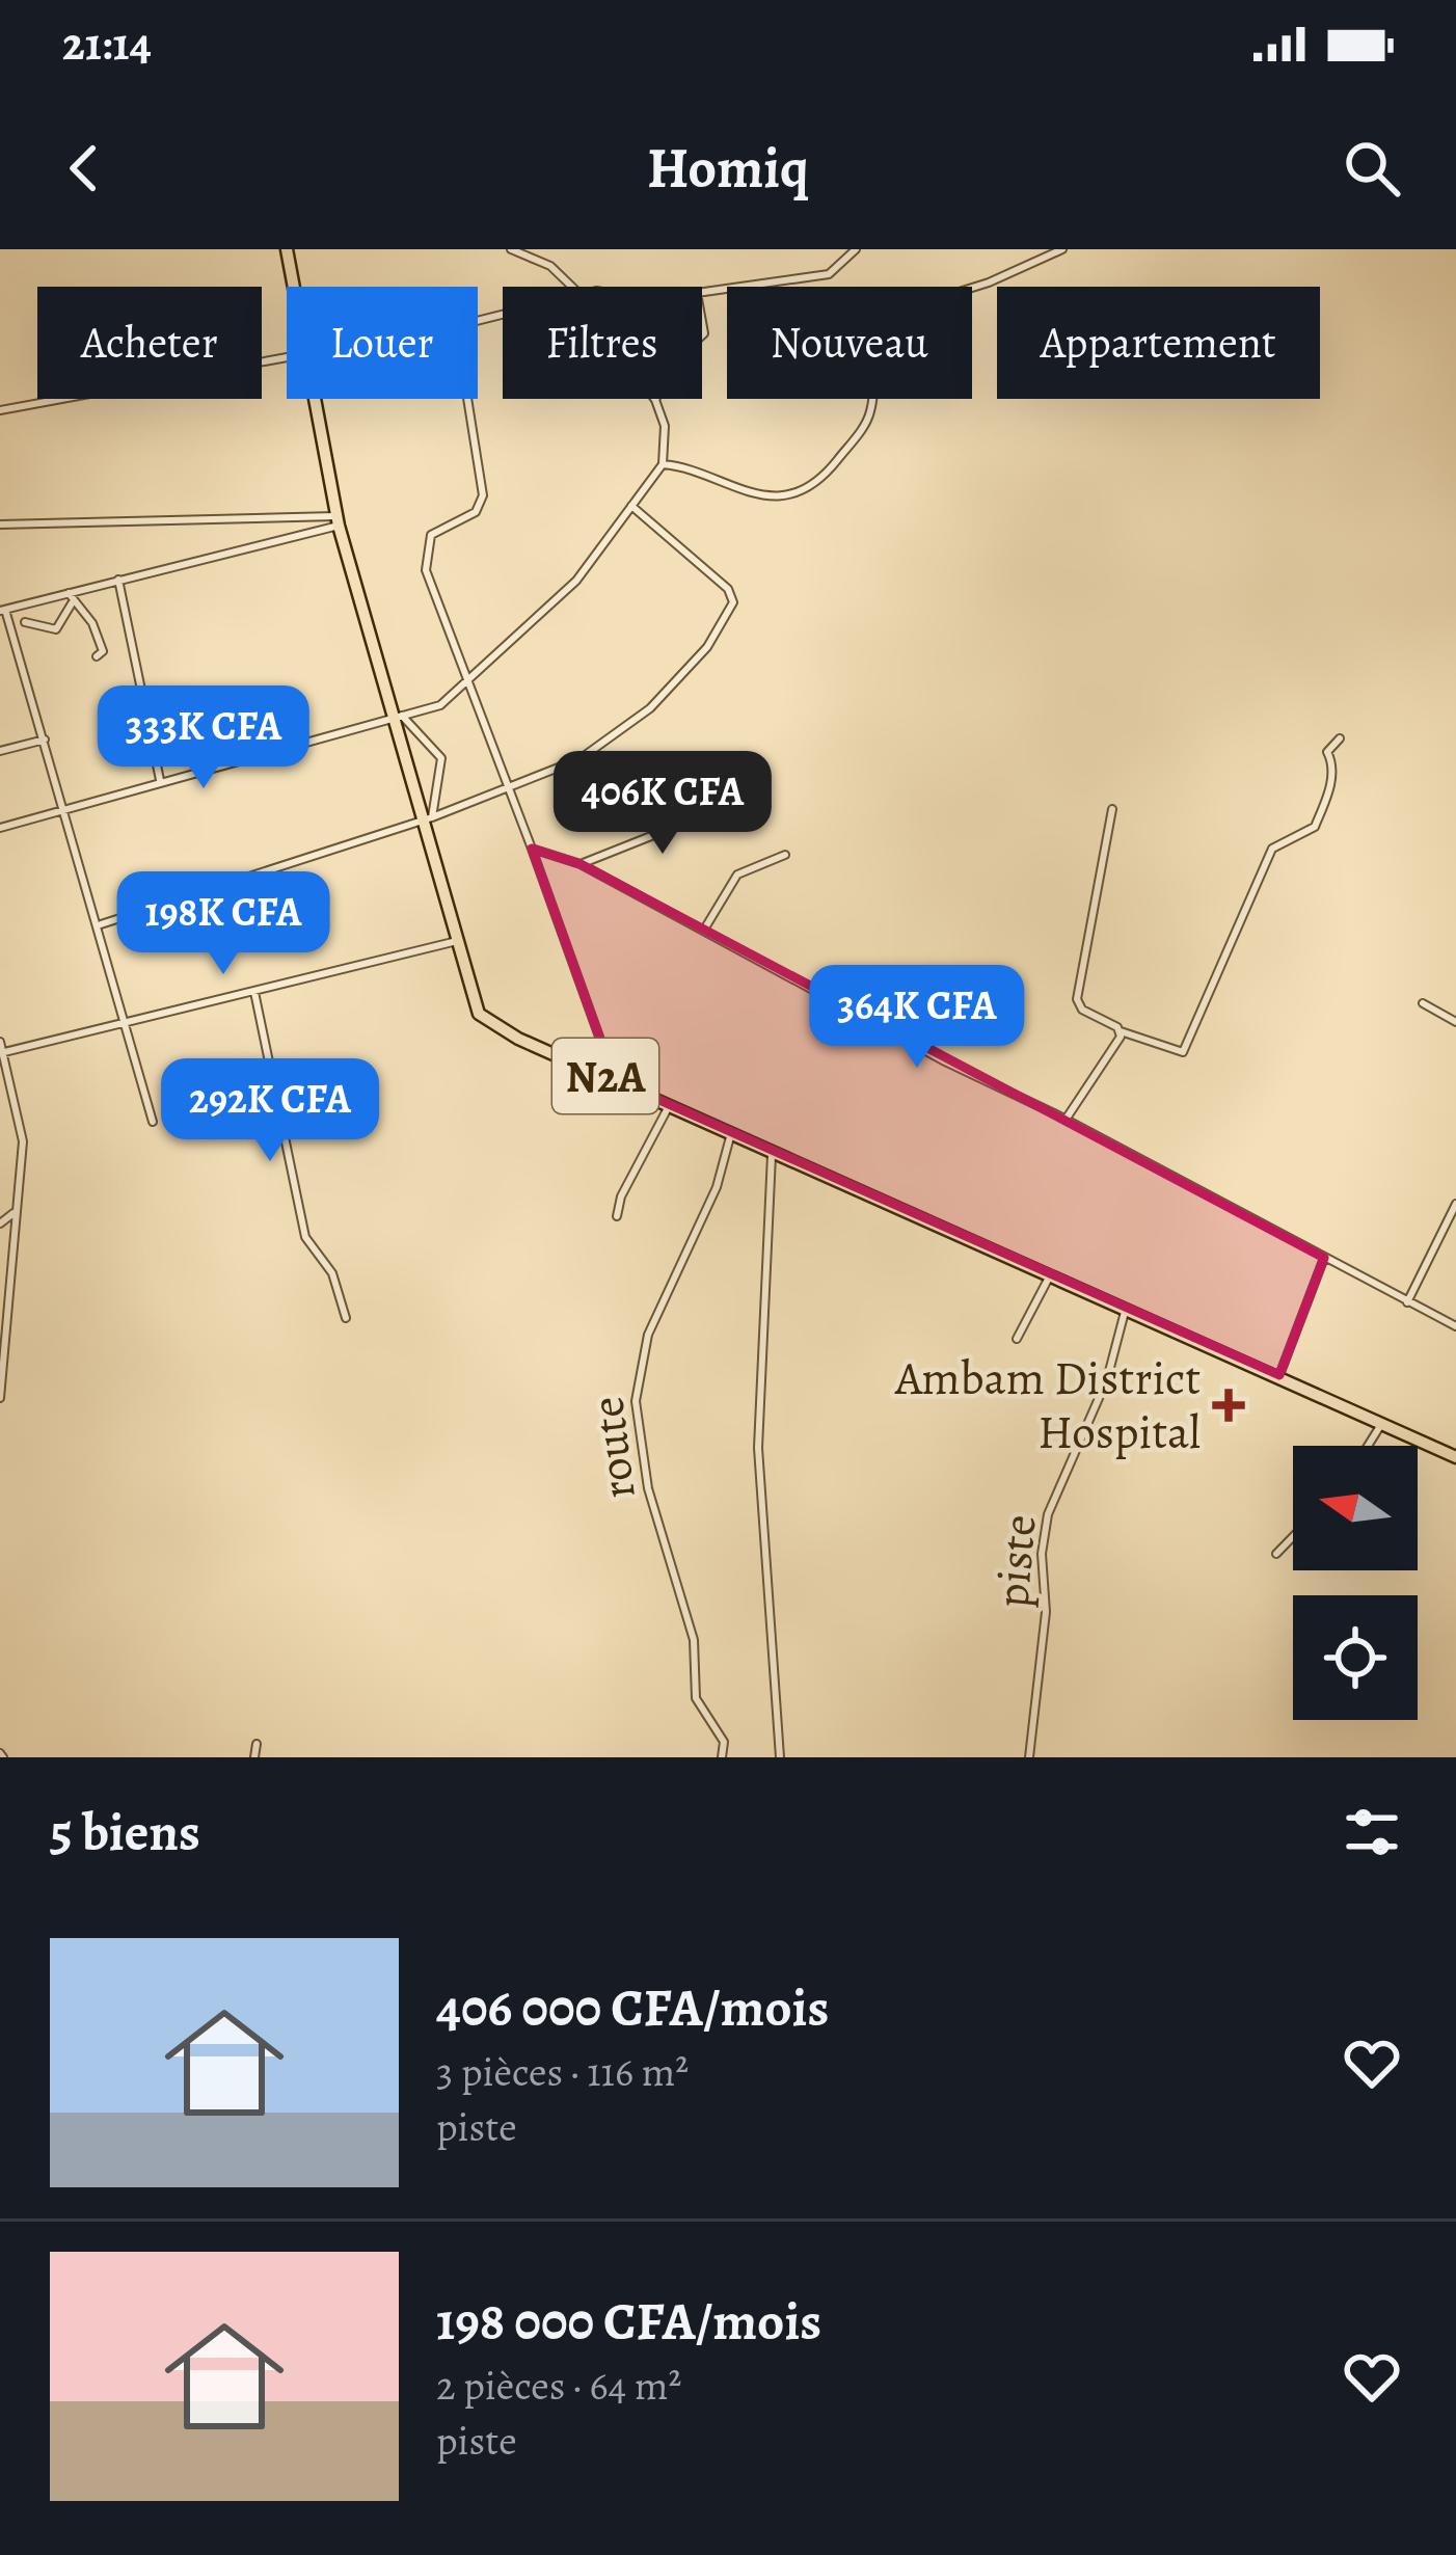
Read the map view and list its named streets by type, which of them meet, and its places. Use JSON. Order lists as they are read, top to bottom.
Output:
{
  "streets": {
    "highway": ["N2A"],
    "street": ["route", "piste"]
  },
  "crossings": [
    ["N2A", "route"],
    ["N2A", "piste"]
  ],
  "places": {
    "health": ["Ambam District Hospital"]
  },
  "north": "left",
  "page": {
    "status": "21:14",
    "header": "Homiq",
    "chip": [
      "Acheter",
      "Louer",
      "Filtres",
      "Nouveau",
      "Appartement"
    ],
    "price": [
      "333K CFA",
      "406K CFA",
      "198K CFA",
      "364K CFA",
      "292K CFA"
    ],
    "heading": "5 biens",
    "list": [
      {
        "name": "406 000 CFA/mois",
        "note": "3 pièces · 116 m² · piste"
      },
      {
        "name": "198 000 CFA/mois",
        "note": "2 pièces · 64 m² · piste"
      }
    ]
  }
}
